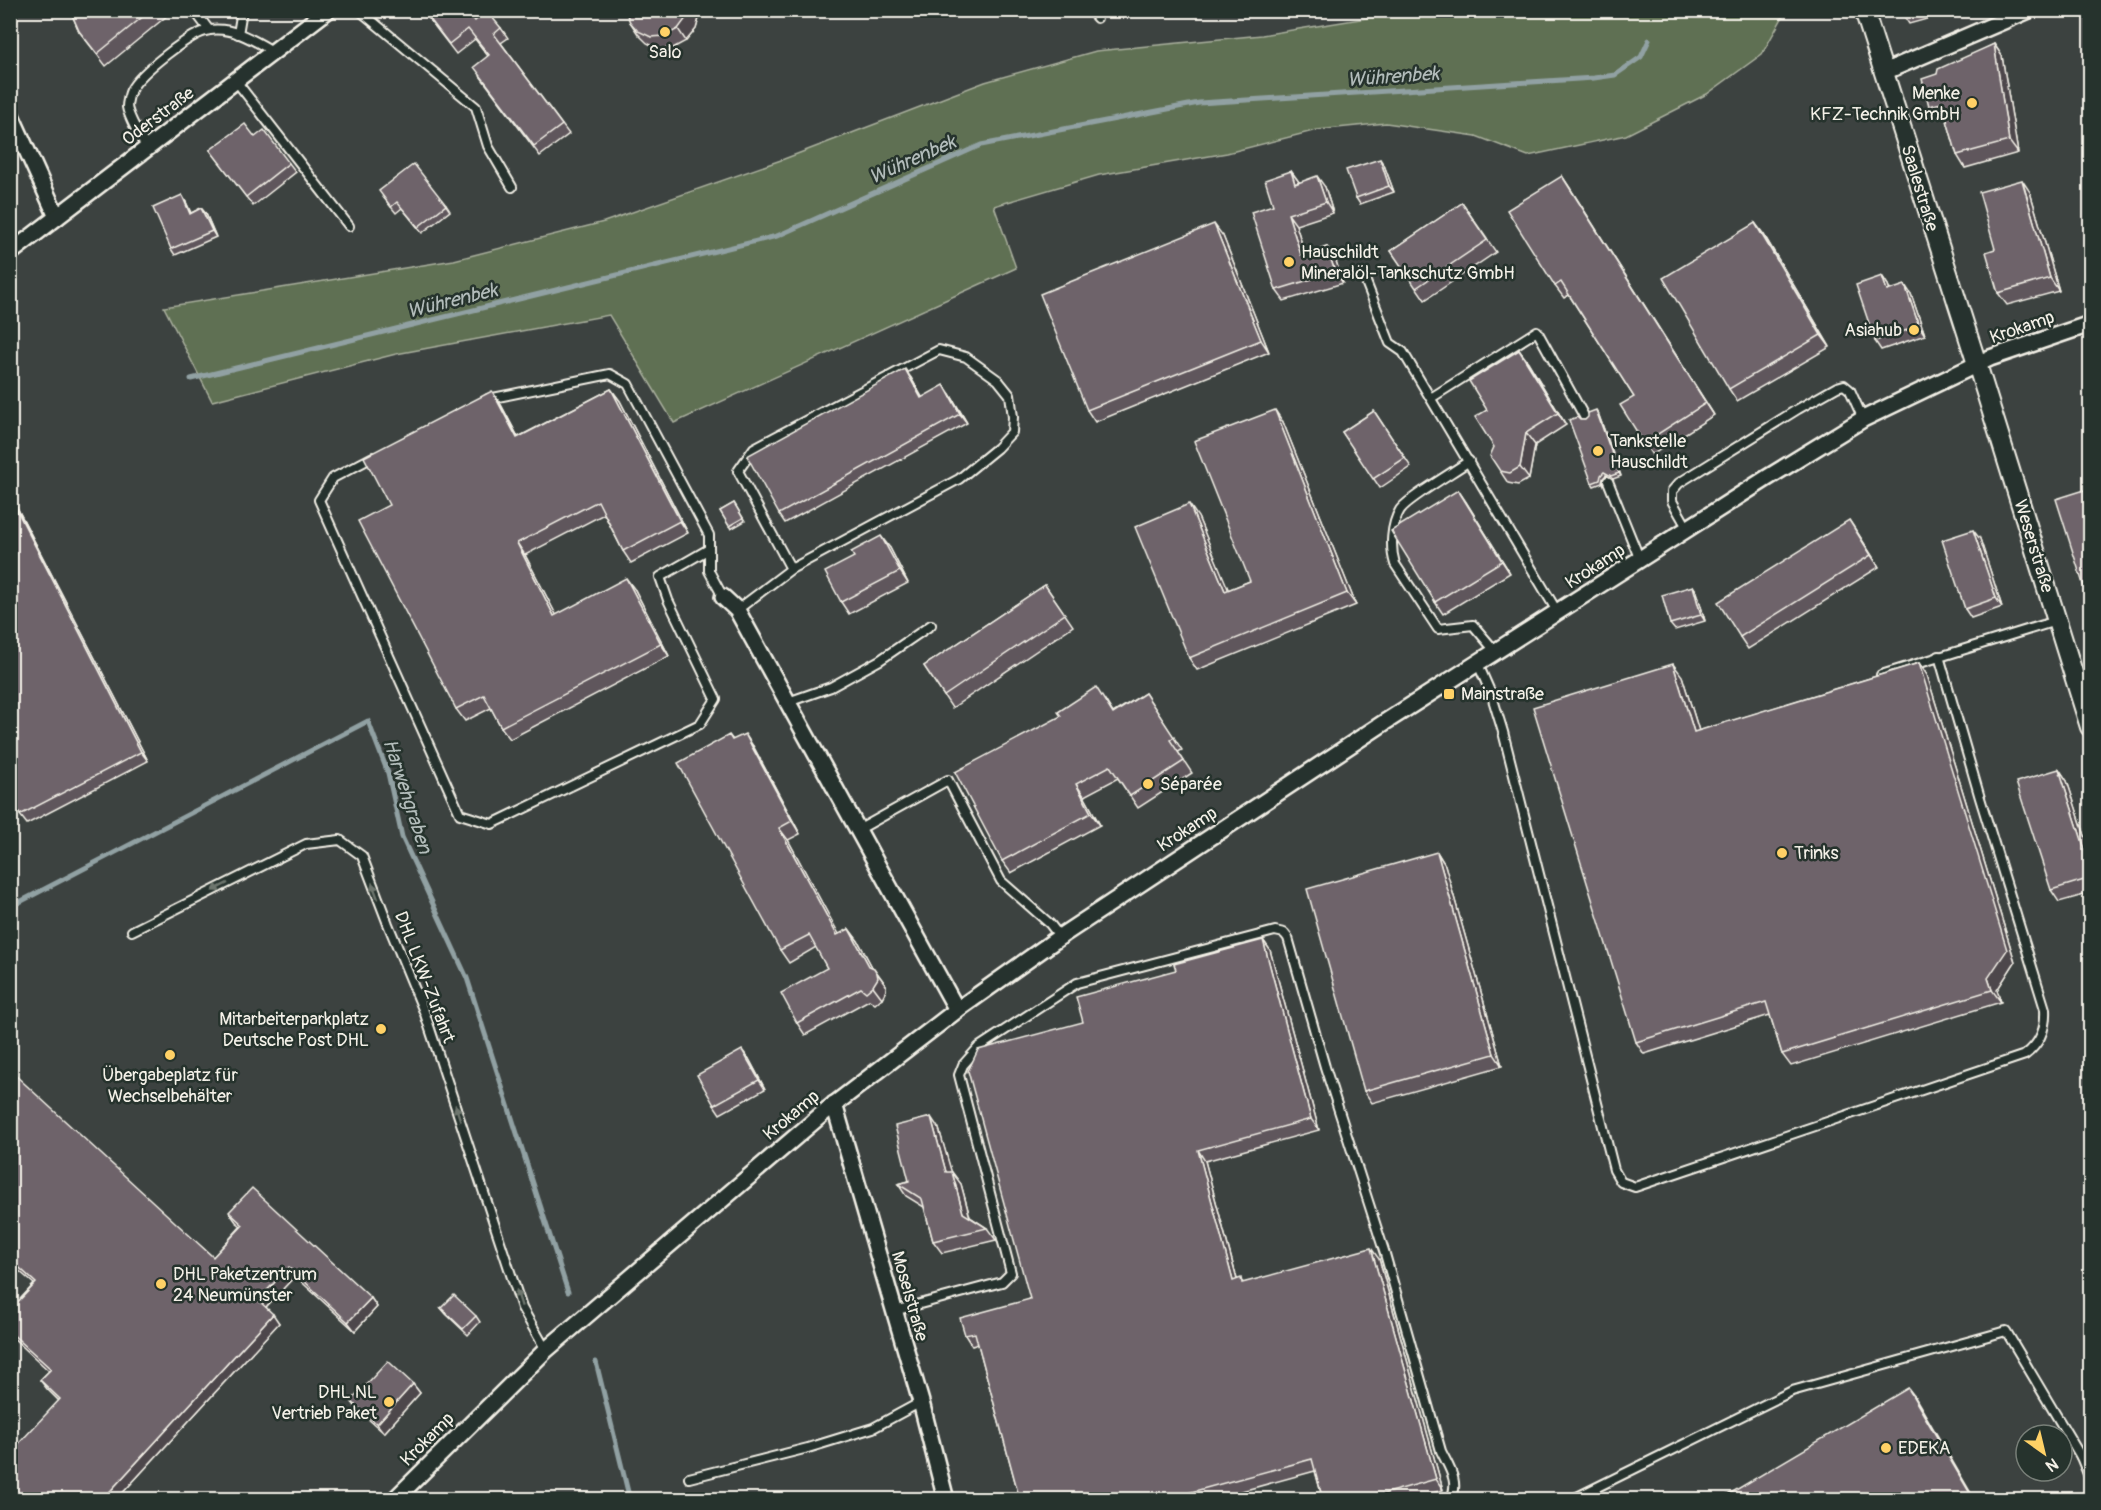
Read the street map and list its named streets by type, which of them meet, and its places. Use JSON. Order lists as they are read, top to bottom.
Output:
{
  "streets": {
    "street": [
      "Oderstraße",
      "Saalestraße",
      "Krokamp",
      "Weserstraße",
      "Moselstraße"
    ],
    "lane": ["DHL LKW-Zufahrt"]
  },
  "crossings": [
    ["Saalestraße", "Krokamp"],
    ["Saalestraße", "Weserstraße"],
    ["Krokamp", "Weserstraße"],
    ["Krokamp", "DHL LKW-Zufahrt"],
    ["Krokamp", "Moselstraße"]
  ],
  "water": ["Wührenbek", "Harwehgraben"],
  "places": {
    "other": [
      "Salo",
      "Menke KFZ-Technik GmbH",
      "Hauschildt Mineralöl-Tankschutz GmbH",
      "Asiahub",
      "Tankstelle Hauschildt",
      "Séparée",
      "Trinks",
      "Mitarbeiterparkplatz Deutsche Post DHL",
      "Übergabeplatz für Wechselbehälter",
      "DHL Paketzentrum 24 Neumünster",
      "DHL NL Vertrieb Paket",
      "EDEKA"
    ],
    "transit": ["Mainstraße"]
  },
  "north": "bottom right"
}
